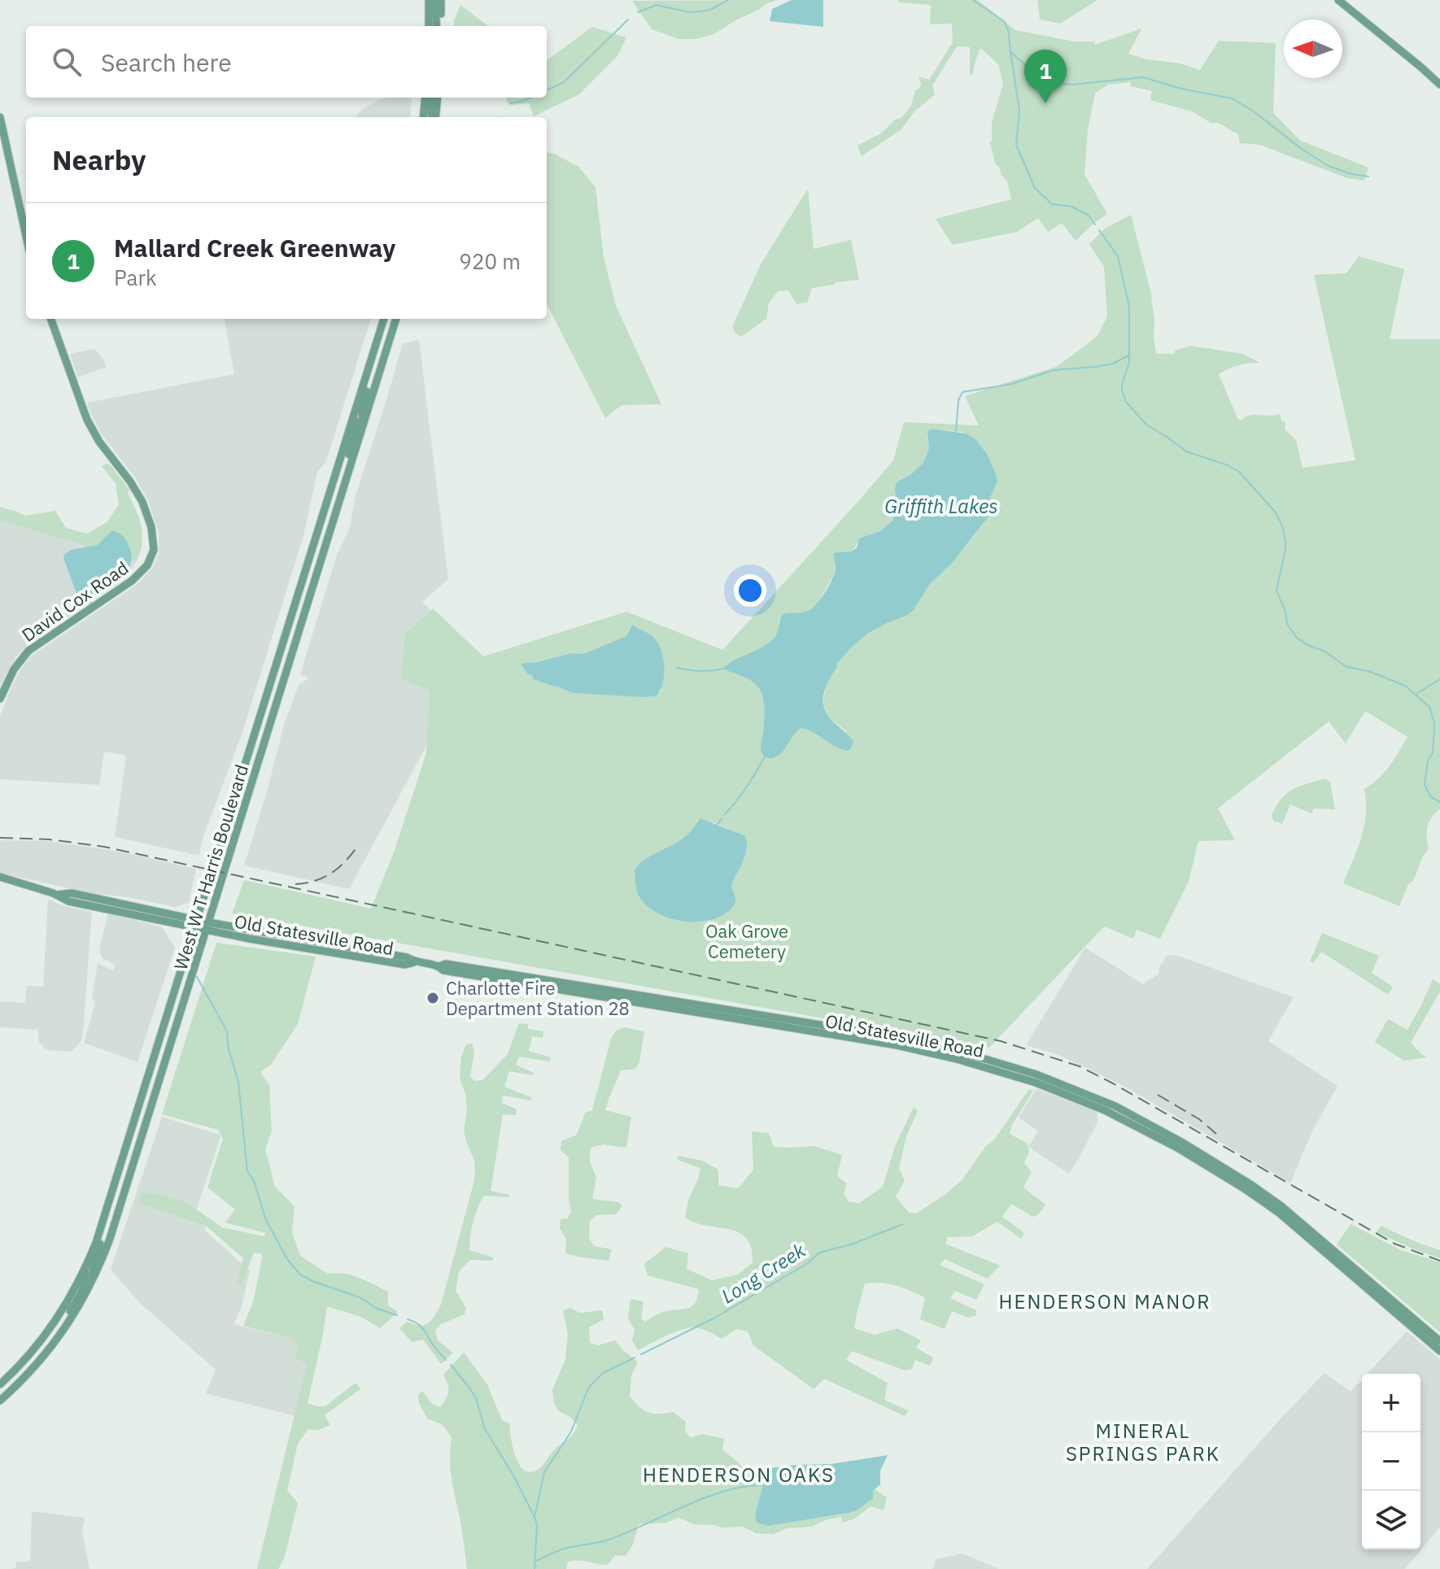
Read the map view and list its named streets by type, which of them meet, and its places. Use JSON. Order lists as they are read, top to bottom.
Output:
{
  "streets": {
    "main road": ["David Cox Road", "West W T Harris Boulevard", "Old Statesville Road"]
  },
  "crossings": [
    ["West W T Harris Boulevard", "Old Statesville Road"]
  ],
  "districts": ["HENDERSON MANOR", "MINERAL SPRINGS PARK", "HENDERSON OAKS"],
  "water": ["Griffith Lakes", "Long Creek"],
  "parks": ["Oak Grove Cemetery"],
  "places": ["Charlotte Fire Department Station 28"],
  "north": "left",
  "page": {
    "search": "Search here",
    "pins": "1",
    "heading": "Nearby",
    "list": [
      {
        "mark": "1",
        "name": "Mallard Creek Greenway",
        "note": "Park",
        "value": "920 m"
      }
    ],
    "map_buttons": ["+", "−"]
  }
}
